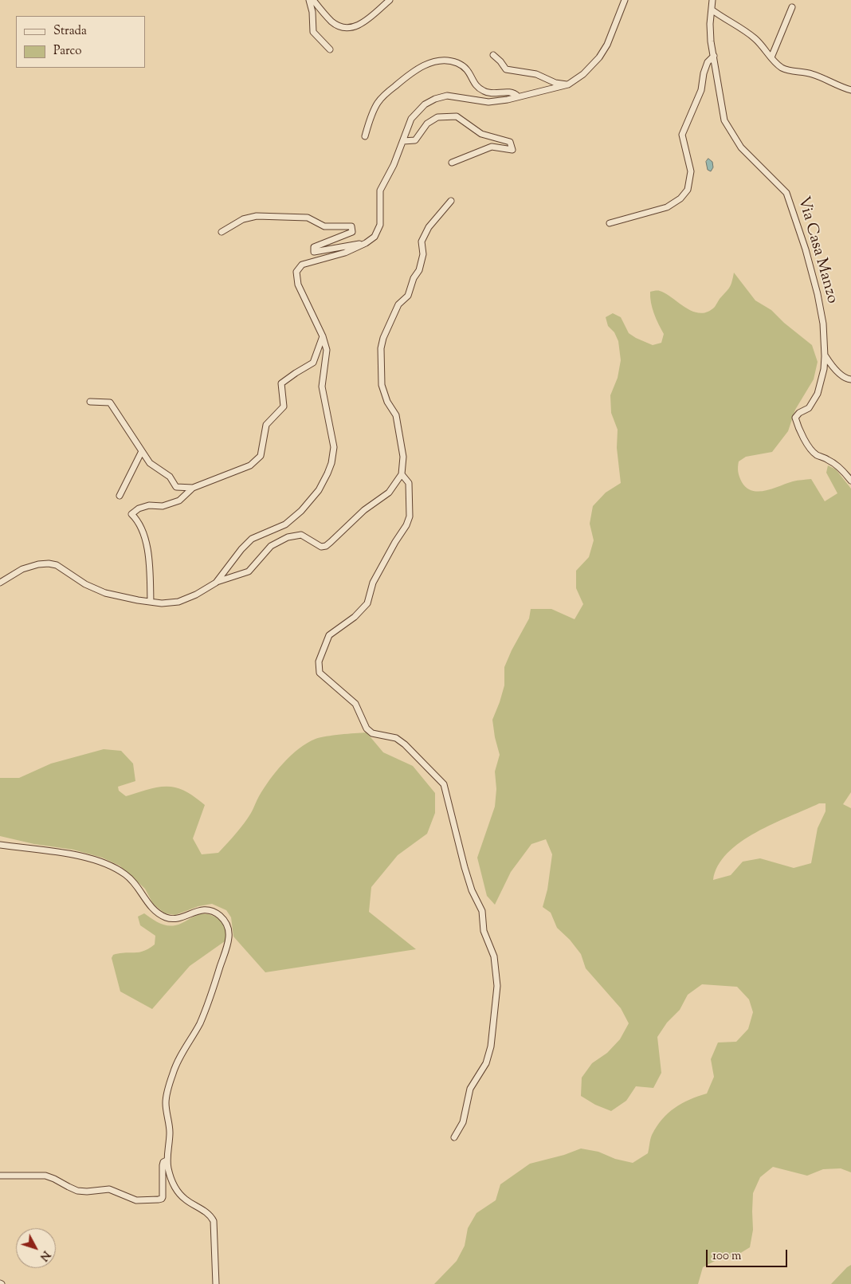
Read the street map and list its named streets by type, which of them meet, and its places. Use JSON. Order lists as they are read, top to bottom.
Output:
{
  "streets": {
    "street": ["Via Casa Manzo"]
  },
  "legend": ["Strada", "Parco"],
  "scale_bar": "100 m",
  "north": "bottom right"
}
